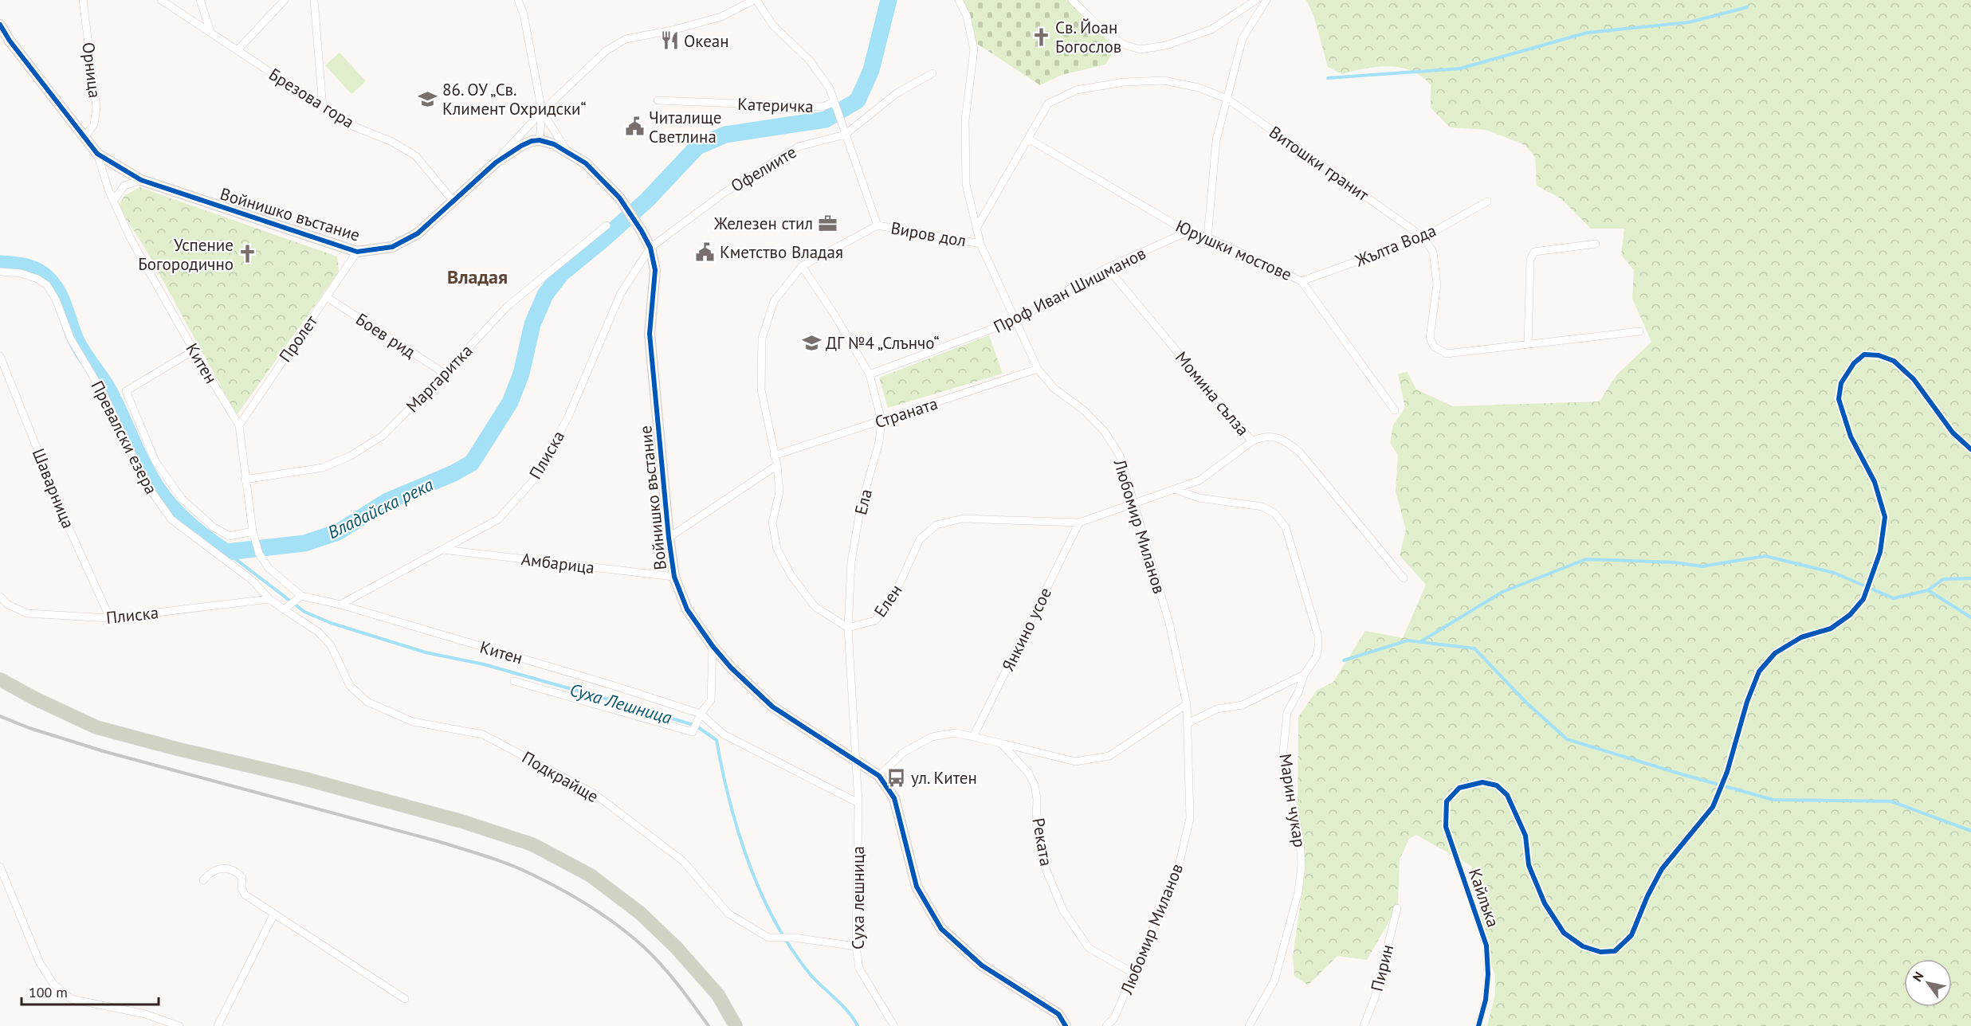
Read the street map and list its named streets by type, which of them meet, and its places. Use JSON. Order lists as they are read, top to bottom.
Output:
{
  "streets": {
    "street": [
      "Орница",
      "Брезова гора",
      "Катеричка",
      "Витошки гранит",
      "Офелиите",
      "Войнишко въстание",
      "Виров дол",
      "Жълта Вода",
      "Юрушки мостове",
      "Проф Иван Шишманов",
      "Боев рид",
      "Пролет",
      "Китен",
      "Маргаритка",
      "Момина сълза",
      "Страната",
      "Превалски езера",
      "Плиска",
      "Шаварница",
      "Ела",
      "Любомир Миланов",
      "Амбарица",
      "Елен",
      "Янкино усое",
      "Подкрайще",
      "Марин чукар",
      "Реката",
      "Суха лешница",
      "Кайлъка",
      "Пирин"
    ]
  },
  "crossings": [
    ["Орница", "Войнишко въстание"],
    ["Брезова гора", "Войнишко въстание"],
    ["Витошки гранит", "Виров дол"],
    ["Витошки гранит", "Жълта Вода"],
    ["Витошки гранит", "Юрушки мостове"],
    ["Офелиите", "Войнишко въстание"],
    ["Офелиите", "Плиска"],
    ["Войнишко въстание", "Пролет"],
    ["Войнишко въстание", "Китен"],
    ["Войнишко въстание", "Плиска"],
    ["Войнишко въстание", "Ела"],
    ["Войнишко въстание", "Амбарица"],
    ["Войнишко въстание", "Суха лешница"],
    ["Виров дол", "Юрушки мостове"],
    ["Виров дол", "Ела"],
    ["Виров дол", "Любомир Миланов"],
    ["Жълта Вода", "Юрушки мостове"],
    ["Юрушки мостове", "Проф Иван Шишманов"],
    ["Проф Иван Шишманов", "Момина сълза"],
    ["Проф Иван Шишманов", "Ела"],
    ["Проф Иван Шишманов", "Любомир Миланов"],
    ["Боев рид", "Пролет"],
    ["Боев рид", "Маргаритка"],
    ["Пролет", "Китен"],
    ["Китен", "Маргаритка"],
    ["Китен", "Плиска"],
    ["Китен", "Суха лешница"],
    ["Момина сълза", "Елен"],
    ["Страната", "Ела"],
    ["Страната", "Любомир Миланов"],
    ["Превалски езера", "Плиска"],
    ["Превалски езера", "Подкрайще"],
    ["Плиска", "Шаварница"],
    ["Плиска", "Амбарица"],
    ["Плиска", "Подкрайще"],
    ["Ела", "Елен"],
    ["Ела", "Суха лешница"],
    ["Любомир Миланов", "Елен"],
    ["Любомир Миланов", "Реката"],
    ["Елен", "Янкино усое"],
    ["Елен", "Марин чукар"],
    ["Подкрайще", "Суха лешница"]
  ],
  "districts": ["Владая"],
  "water": ["Владайска река", "Суха Лешница"],
  "places": {
    "church": ["Св. Йоан Богослов", "Успение Богородично"],
    "restaurant": ["Океан"],
    "school or university": ["86. ОУ „Св. Климент Охридски“", "ДГ №4 „Слънчо“"],
    "public building": ["Читалище Светлина", "Кметство Владая"],
    "office": ["Железен стил"],
    "bus stop": ["ул. Китен"]
  },
  "scale_bar": "100 m",
  "north": "top left"
}
